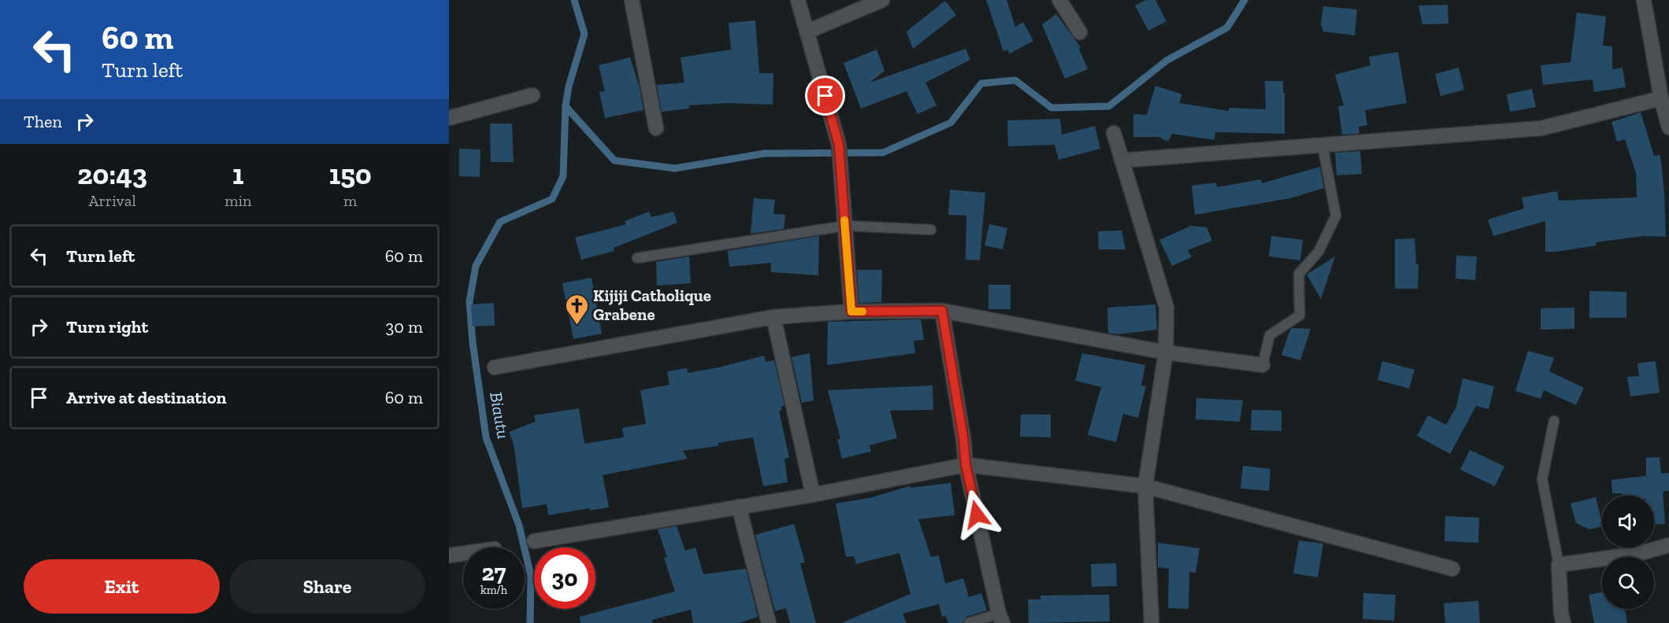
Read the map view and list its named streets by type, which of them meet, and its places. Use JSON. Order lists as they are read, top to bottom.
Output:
{
  "water": ["Biautu"],
  "places": {
    "church": ["Kijiji Catholique Grabene"]
  },
  "page": {
    "turn": ["60 m", "Turn left"],
    "then": "Then",
    "eta": [
      "20:43",
      "Arrival",
      "1",
      "min",
      "150",
      "m"
    ],
    "list": [
      {
        "name": "Turn left",
        "value": "60 m"
      },
      {
        "name": "Turn right",
        "value": "30 m"
      },
      {
        "name": "Arrive at destination",
        "value": "60 m"
      }
    ],
    "speed": "27 km/h",
    "limit": "30",
    "buttons": ["Exit", "Share"]
  }
}
